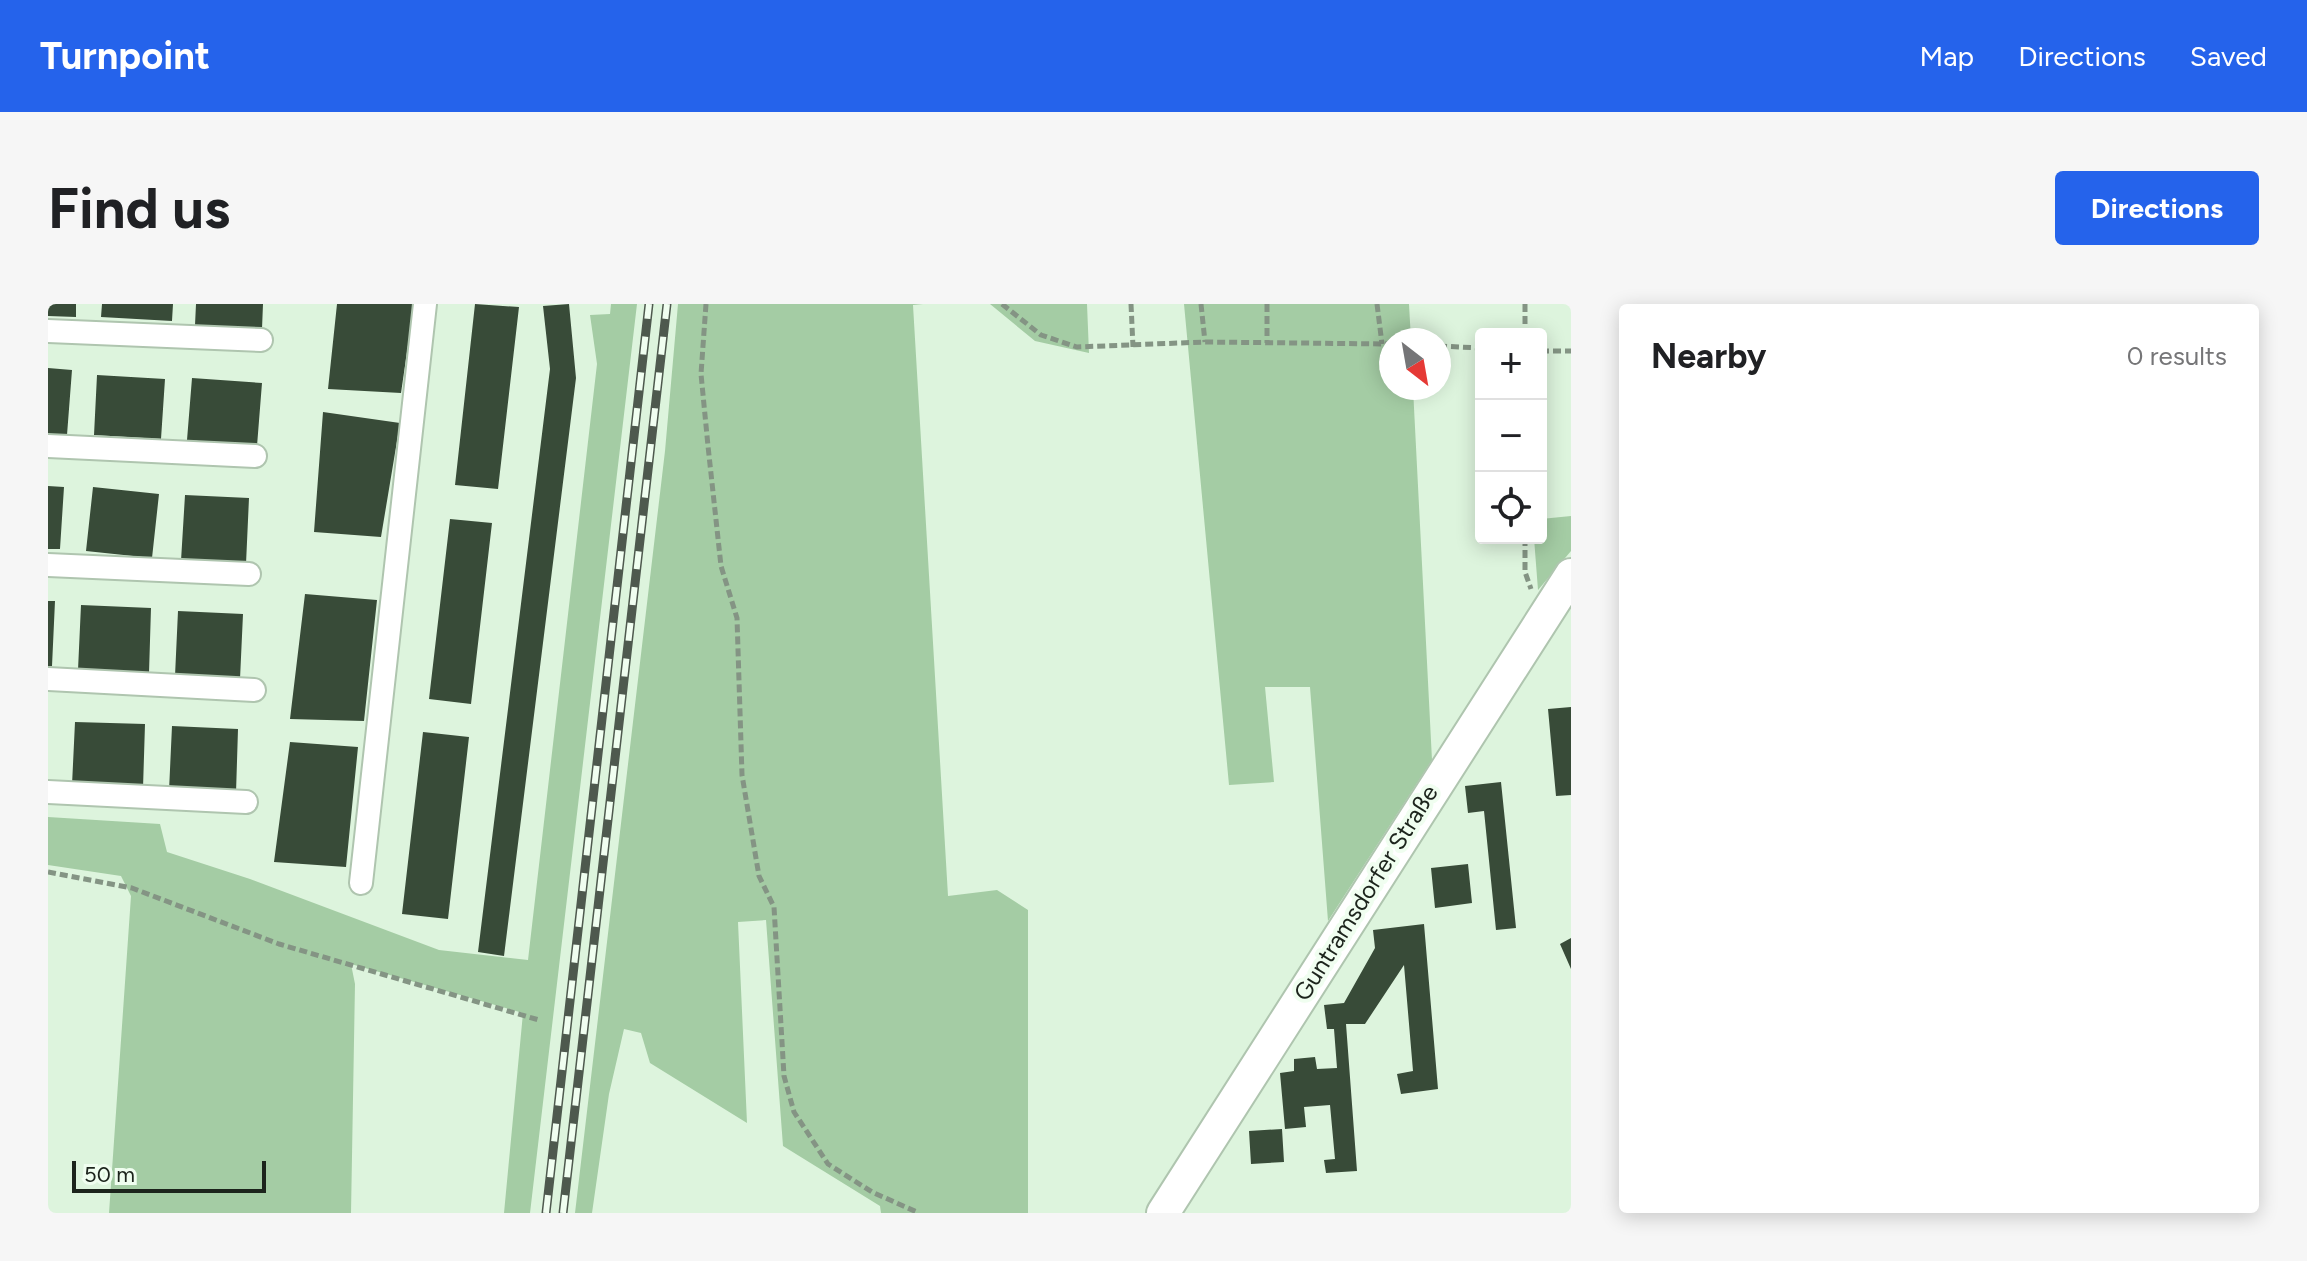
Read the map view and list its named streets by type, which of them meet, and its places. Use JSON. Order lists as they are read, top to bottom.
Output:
{
  "streets": {
    "street": ["Guntramsdorfer Straße"]
  },
  "scale_bar": "50 m",
  "north": "bottom right",
  "page": {
    "header": "Turnpoint",
    "nav": ["Map", "Directions", "Saved"],
    "buttons": "Directions",
    "title": "Find us",
    "heading": ["Nearby", "0 results"],
    "map_buttons": ["+", "−"],
    "scale": "50 m"
  }
}
